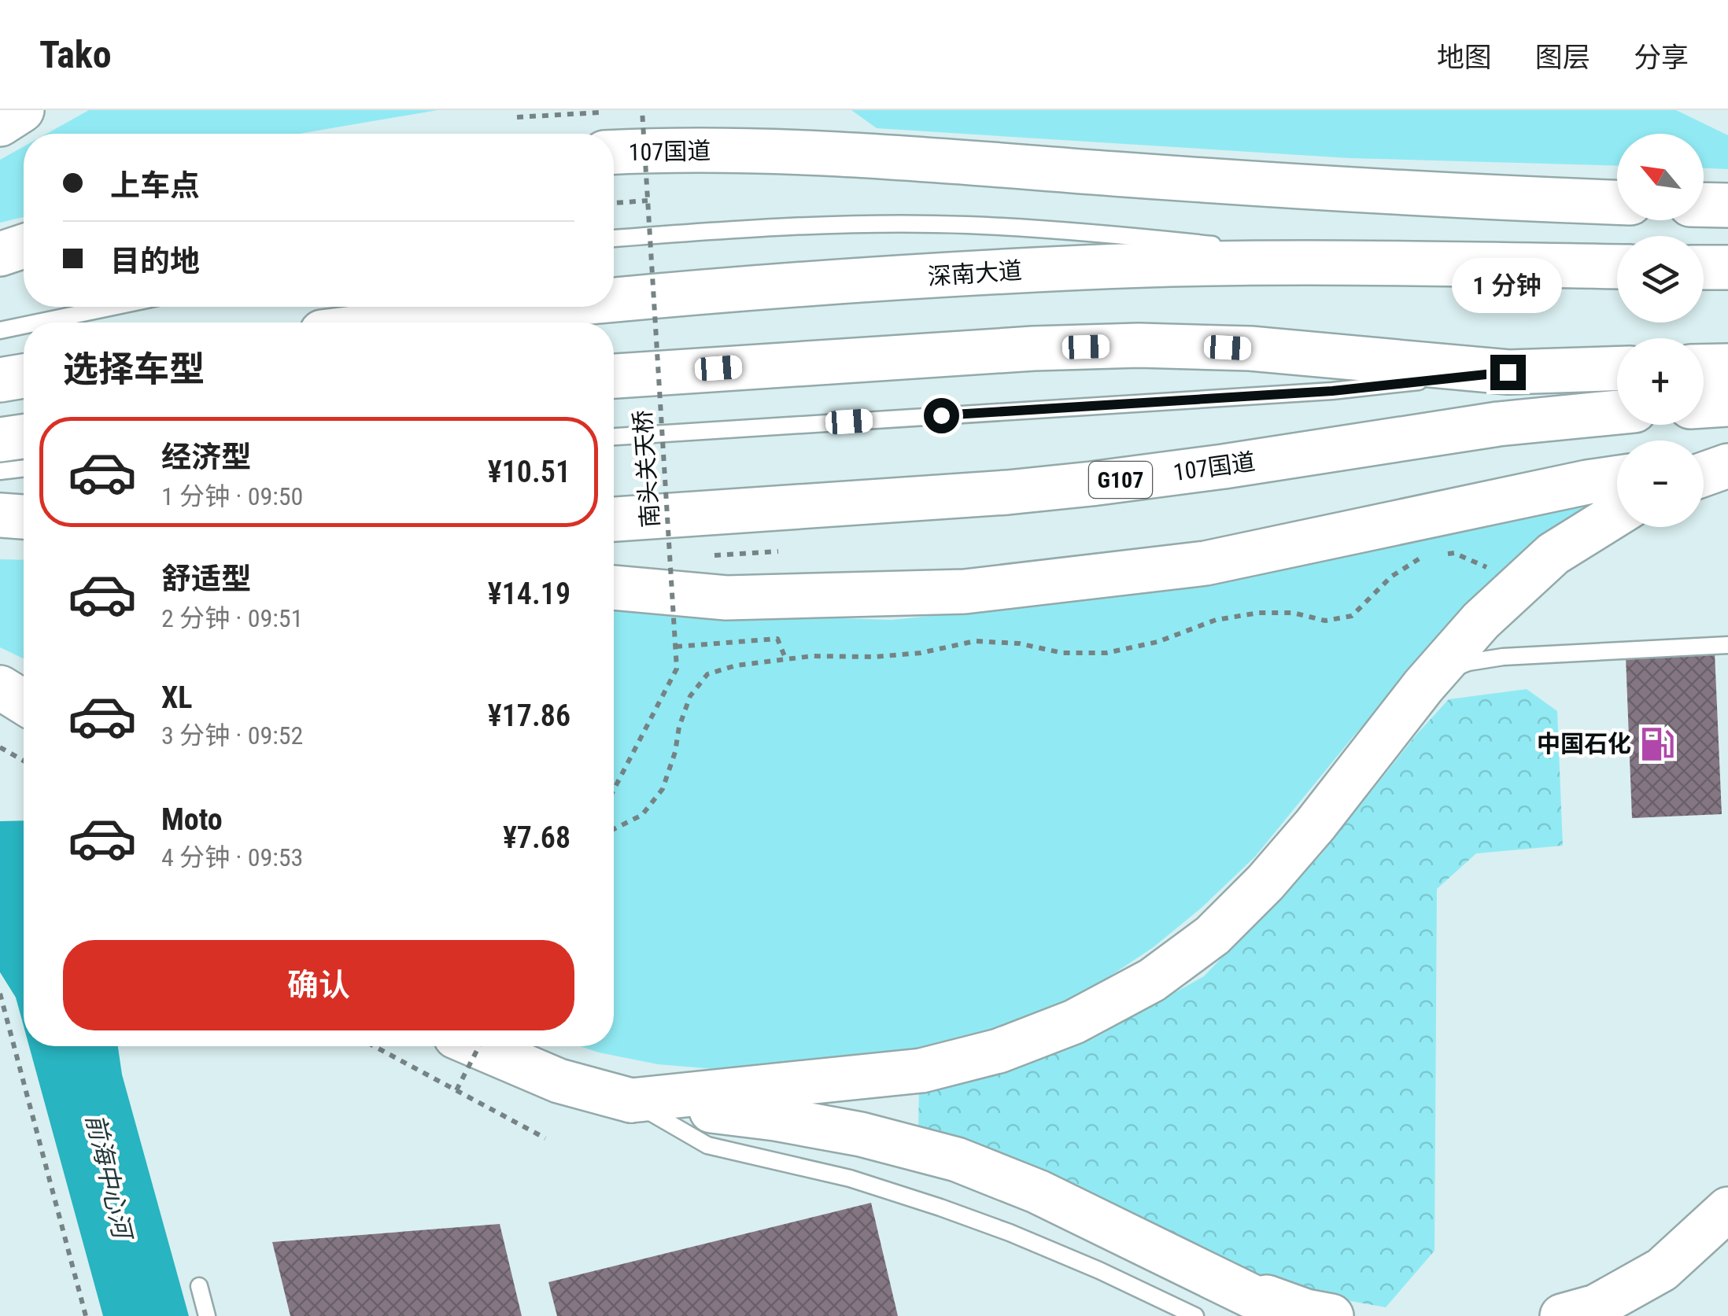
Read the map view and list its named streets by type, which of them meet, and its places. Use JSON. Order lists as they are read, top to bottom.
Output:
{
  "streets": {
    "main road": ["107国道", "深南大道", "G107"],
    "path": ["南头关天桥"]
  },
  "water": ["前海中心河"],
  "places": {
    "fuel station": ["中国石化"]
  },
  "north": "top left",
  "page": {
    "header": "Tako",
    "nav": ["地图", "图层", "分享"],
    "map_buttons": ["+", "−"],
    "banner": ["上车点", "目的地"],
    "bubble": "1 分钟",
    "heading": "选择车型",
    "list": [
      {
        "name": "经济型",
        "note": "1 分钟 · 09:50",
        "value": "¥10.51"
      },
      {
        "name": "舒适型",
        "note": "2 分钟 · 09:51",
        "value": "¥14.19"
      },
      {
        "name": "XL",
        "note": "3 分钟 · 09:52",
        "value": "¥17.86"
      },
      {
        "name": "Moto",
        "note": "4 分钟 · 09:53",
        "value": "¥7.68"
      }
    ],
    "buttons": "确认"
  }
}
